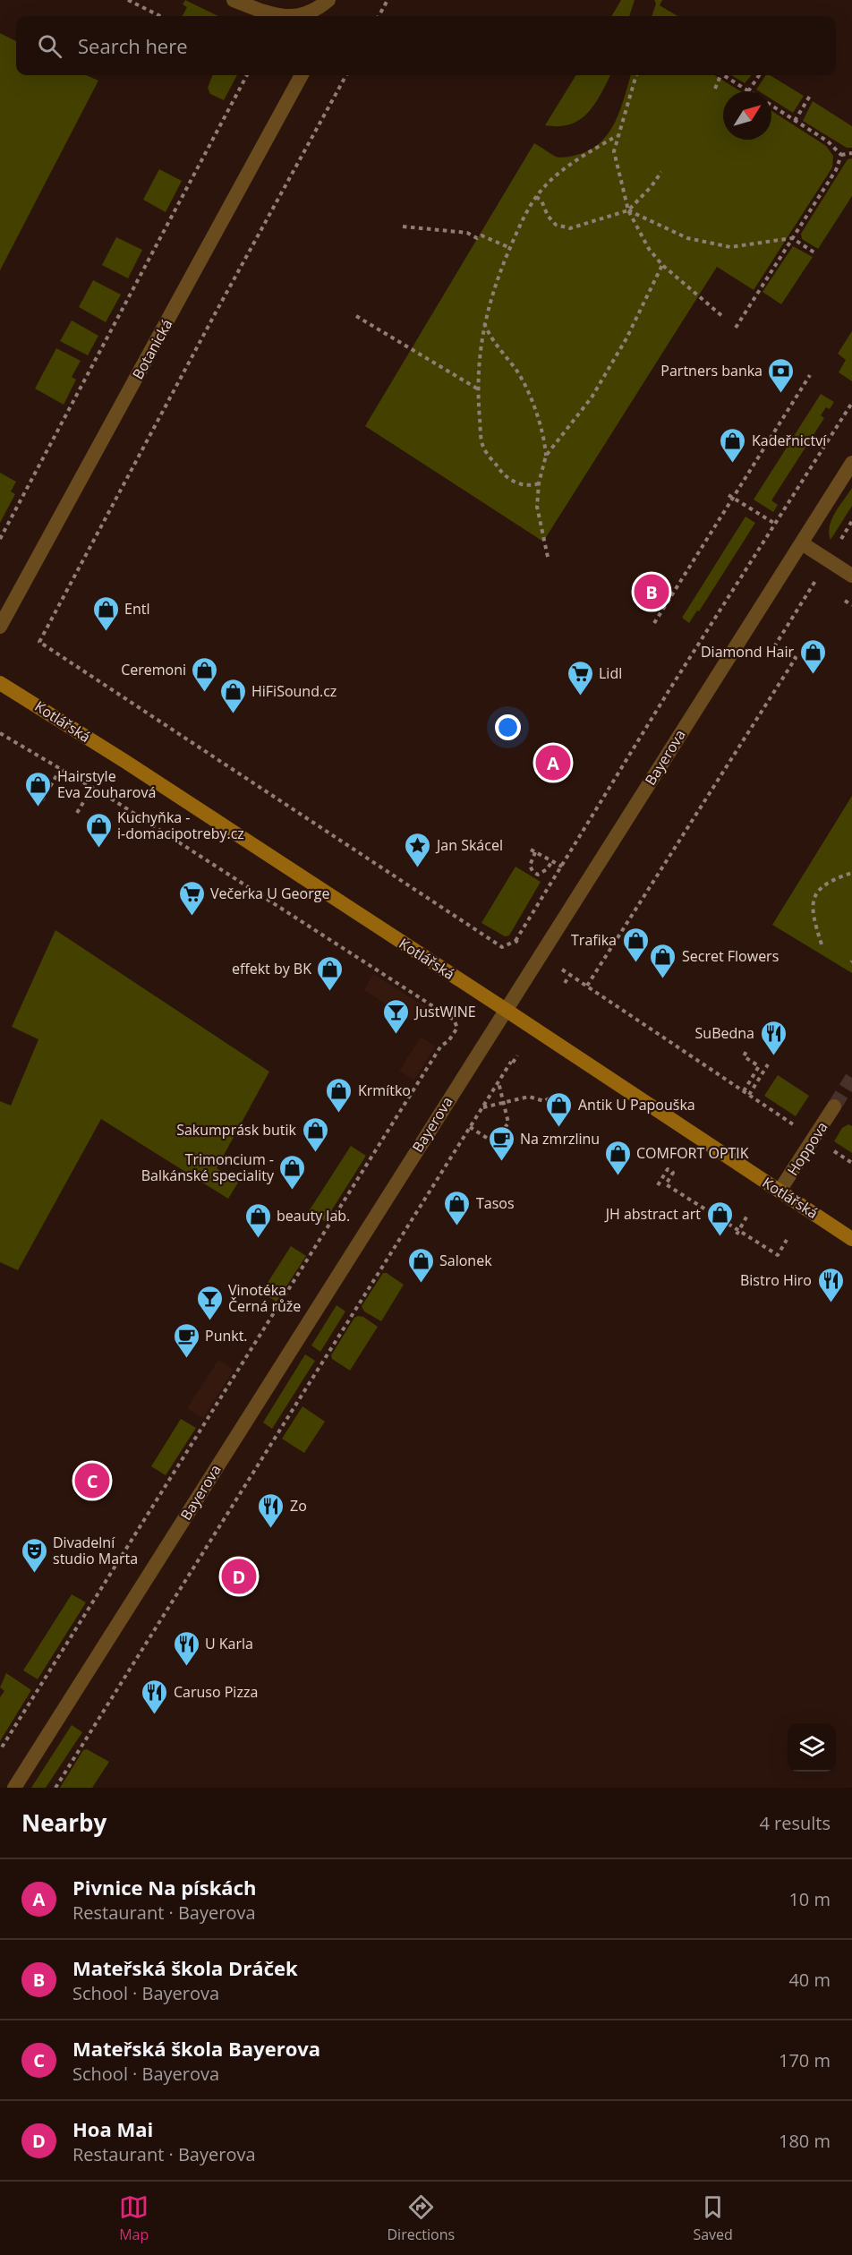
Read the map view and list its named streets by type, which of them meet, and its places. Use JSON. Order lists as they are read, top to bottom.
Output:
{
  "streets": {
    "main road": ["Kotlářská"],
    "street": ["Botanická", "Bayerova", "Hoppova"]
  },
  "crossings": [
    ["Kotlářská", "Bayerova"],
    ["Kotlářská", "Hoppova"]
  ],
  "places": {
    "bank": ["Partners banka"],
    "shop": [
      "Kadeřnictví",
      "Entl",
      "Diamond Hair",
      "Ceremoni",
      "HiFiSound.cz",
      "Hairstyle Eva Zouharová",
      "Kuchyňka - i-domacipotreby.cz",
      "Trafika",
      "Secret Flowers",
      "effekt by BK",
      "Krmítko",
      "Antik U Papouška",
      "Sakumprásk butik",
      "COMFORT OPTIK",
      "Trimoncium - Balkánské speciality",
      "Tasos",
      "JH abstract art",
      "beauty lab.",
      "Salonek"
    ],
    "supermarket": ["Lidl", "Večerka U George"],
    "place": ["Jan Skácel"],
    "bar": ["JustWINE", "Vinotéka Černá růže"],
    "restaurant": [
      "SuBedna",
      "Bistro Hiro",
      "Zo",
      "U Karla",
      "Caruso Pizza"
    ],
    "cafe": ["Na zmrzlinu", "Punkt."],
    "theatre": ["Divadelní studio Marta"]
  },
  "north": "top right",
  "page": {
    "search": "Search here",
    "pins": [
      "B",
      "A",
      "C",
      "D"
    ],
    "heading": ["Nearby", "4 results"],
    "list": [
      {
        "mark": "A",
        "name": "Pivnice Na pískách",
        "note": "Restaurant · Bayerova",
        "value": "10 m"
      },
      {
        "mark": "B",
        "name": "Mateřská škola Dráček",
        "note": "School · Bayerova",
        "value": "40 m"
      },
      {
        "mark": "C",
        "name": "Mateřská škola Bayerova",
        "note": "School · Bayerova",
        "value": "170 m"
      },
      {
        "mark": "D",
        "name": "Hoa Mai",
        "note": "Restaurant · Bayerova",
        "value": "180 m"
      }
    ],
    "nav": ["Map", "Directions", "Saved"]
  }
}
